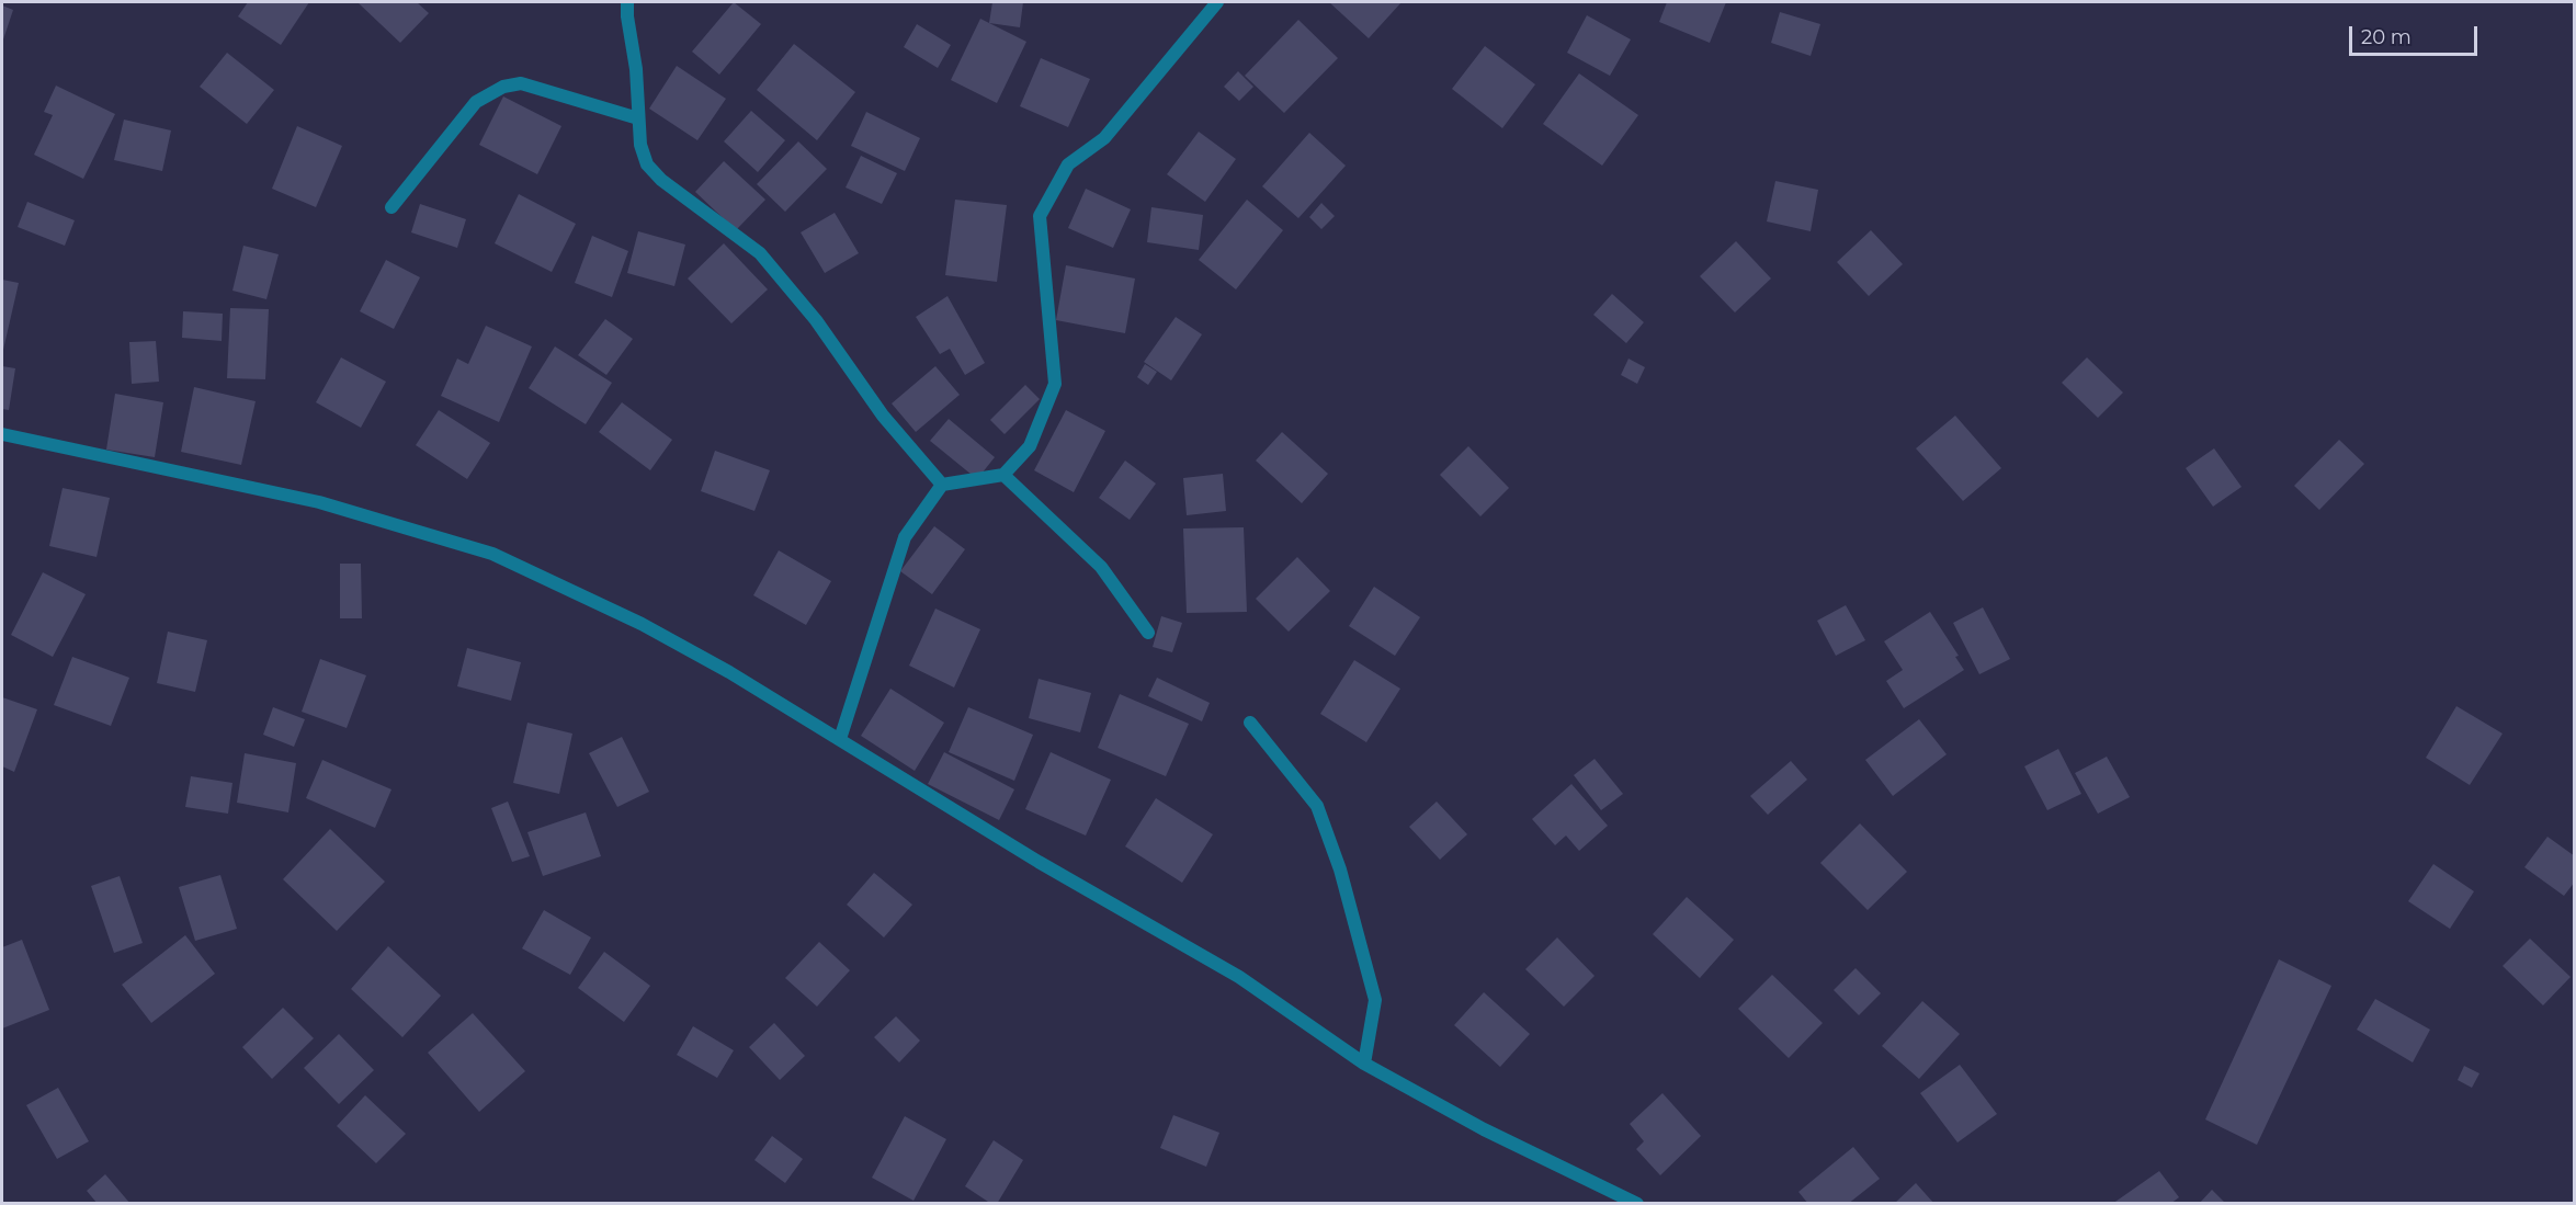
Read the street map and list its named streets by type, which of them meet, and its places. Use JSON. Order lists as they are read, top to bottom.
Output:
{
  "scale_bar": "20 m"
}
